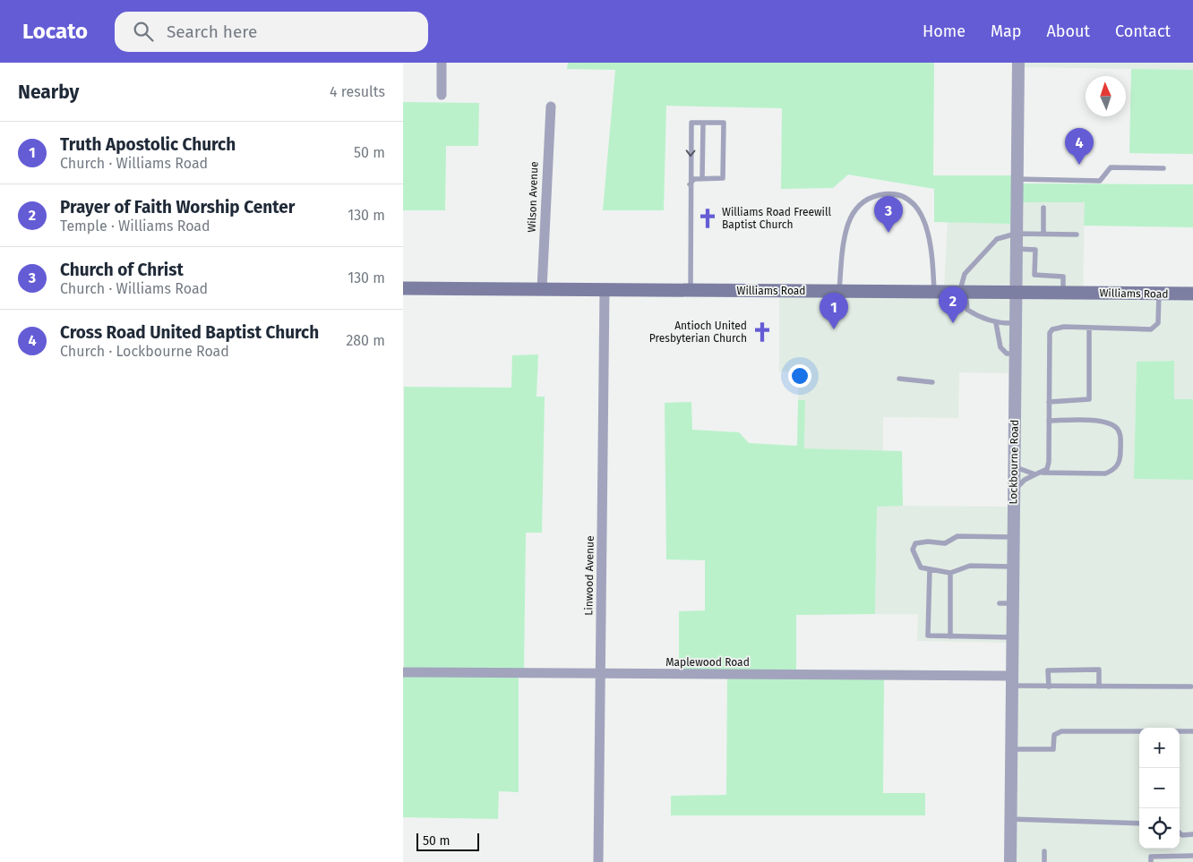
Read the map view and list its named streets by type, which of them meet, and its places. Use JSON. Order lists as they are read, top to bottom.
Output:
{
  "streets": {
    "main road": ["Williams Road"],
    "street": [
      "Wilson Avenue",
      "Lockbourne Road",
      "Linwood Avenue",
      "Maplewood Road"
    ]
  },
  "crossings": [
    ["Wilson Avenue", "Williams Road"],
    ["Williams Road", "Lockbourne Road"],
    ["Williams Road", "Linwood Avenue"],
    ["Lockbourne Road", "Maplewood Road"],
    ["Linwood Avenue", "Maplewood Road"]
  ],
  "places": {
    "church": ["Williams Road Freewill Baptist Church", "Antioch United Presbyterian Church"]
  },
  "scale_bar": "50 m",
  "north": "top",
  "page": {
    "header": "Locato",
    "search": "Search here",
    "nav": [
      "Home",
      "Map",
      "About",
      "Contact"
    ],
    "heading": ["Nearby", "4 results"],
    "list": [
      {
        "mark": "1",
        "name": "Truth Apostolic Church",
        "note": "Church · Williams Road",
        "value": "50 m"
      },
      {
        "mark": "2",
        "name": "Prayer of Faith Worship Center",
        "note": "Temple · Williams Road",
        "value": "130 m"
      },
      {
        "mark": "3",
        "name": "Church of Christ",
        "note": "Church · Williams Road",
        "value": "130 m"
      },
      {
        "mark": "4",
        "name": "Cross Road United Baptist Church",
        "note": "Church · Lockbourne Road",
        "value": "280 m"
      }
    ],
    "pins": [
      "4",
      "3",
      "2",
      "1"
    ],
    "map_buttons": ["+", "−"],
    "scale": "50 m"
  }
}
